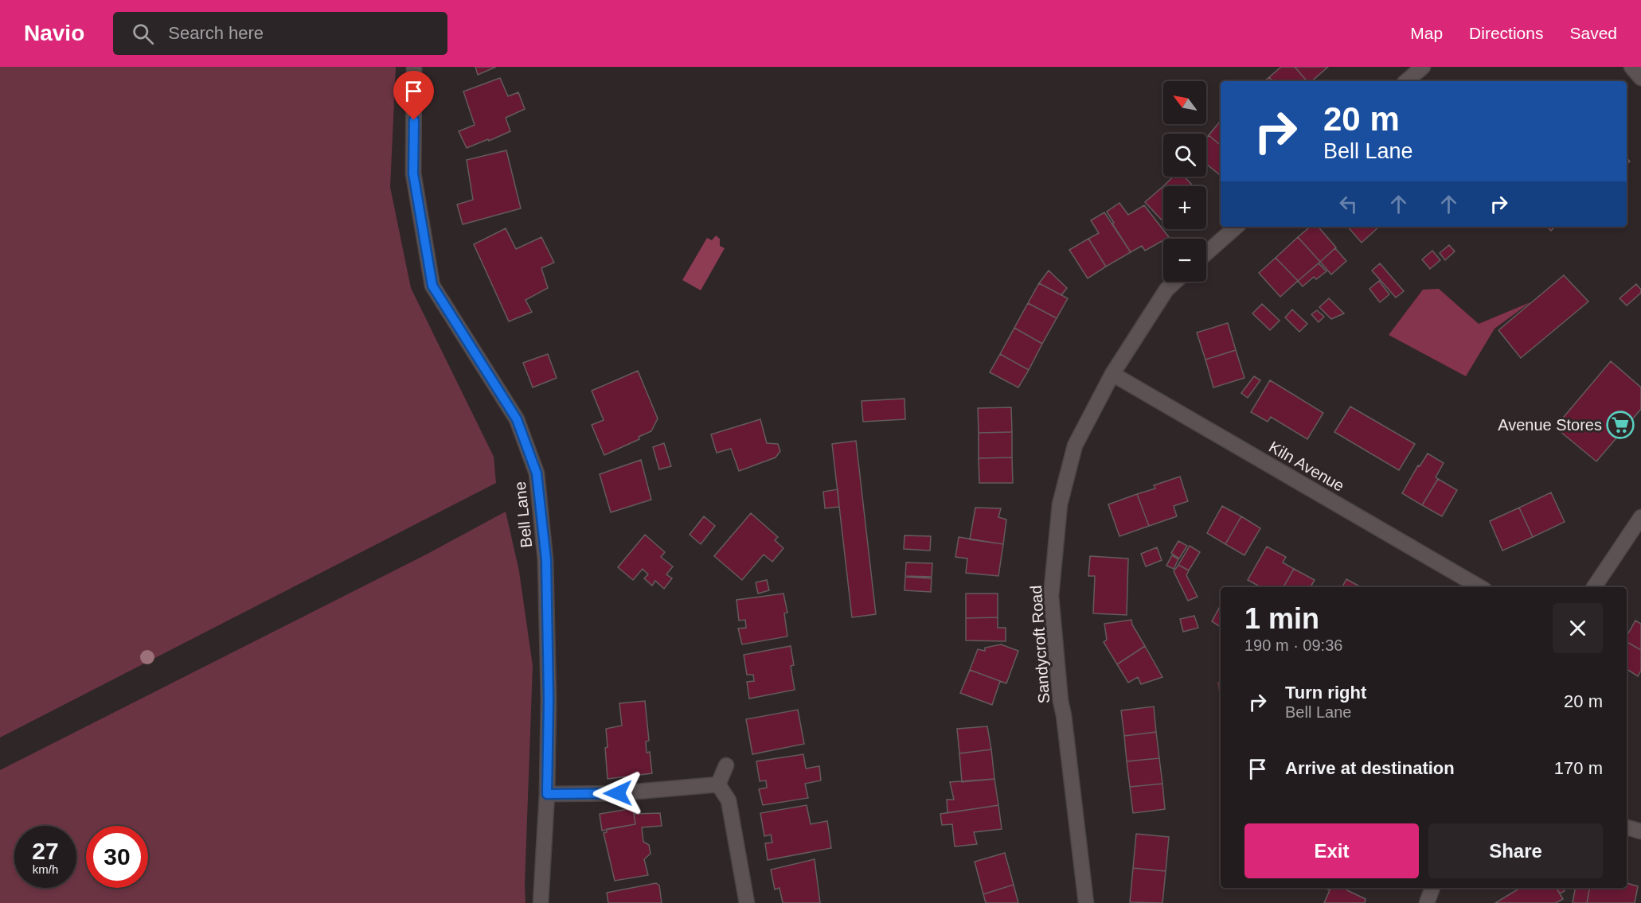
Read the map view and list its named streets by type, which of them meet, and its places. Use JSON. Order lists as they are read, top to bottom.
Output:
{
  "streets": {
    "street": ["Kiln Avenue", "Bell Lane", "Sandycroft Road"]
  },
  "crossings": [
    ["Kiln Avenue", "Sandycroft Road"]
  ],
  "places": {
    "supermarket": ["Avenue Stores"]
  },
  "north": "top left",
  "page": {
    "header": "Navio",
    "search": "Search here",
    "nav": ["Map", "Directions", "Saved"],
    "map_buttons": ["+", "−"],
    "turn": ["20 m", "Bell Lane"],
    "heading": ["1 min", "190 m · 09:36"],
    "list": [
      {
        "name": "Turn right",
        "note": "Bell Lane",
        "value": "20 m"
      },
      {
        "name": "Arrive at destination",
        "value": "170 m"
      }
    ],
    "buttons": ["Exit", "Share"],
    "speed": "27 km/h",
    "limit": "30"
  }
}
